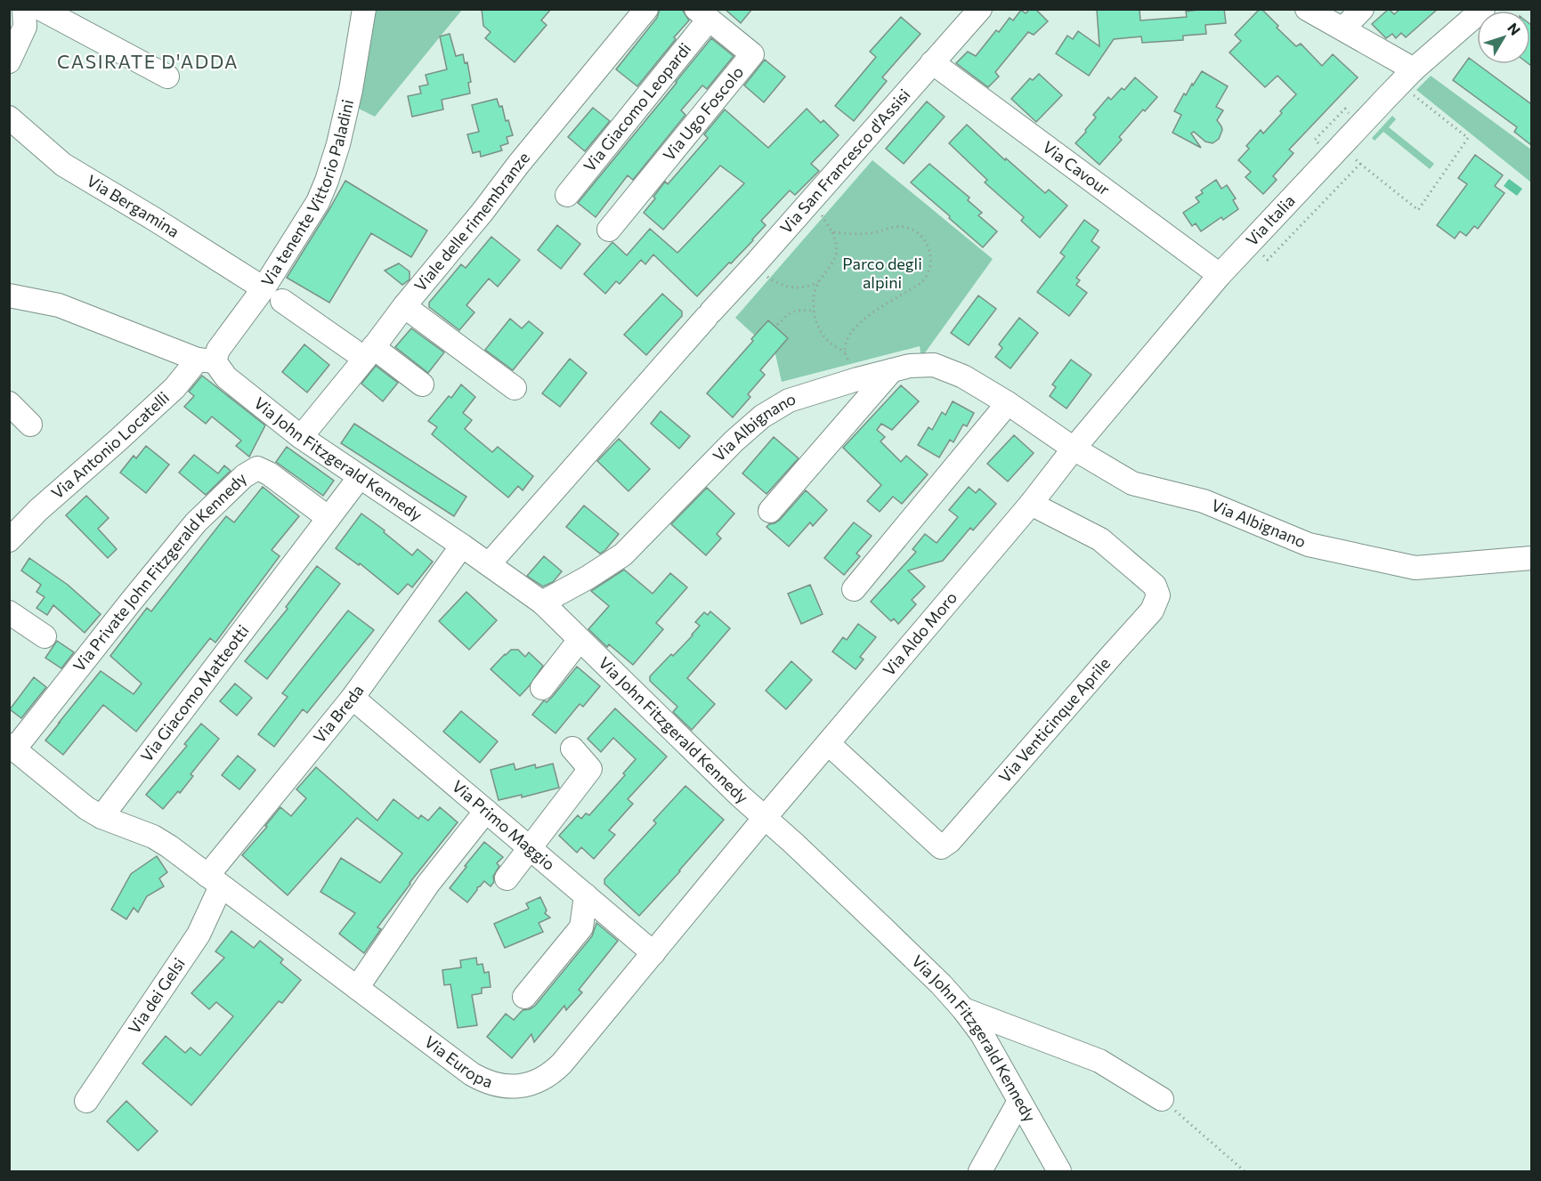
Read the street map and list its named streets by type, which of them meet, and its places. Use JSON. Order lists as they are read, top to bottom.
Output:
{
  "streets": {
    "street": [
      "Via Giacomo Leopardi",
      "Via Ugo Foscolo",
      "Via San Francesco d'Assisi",
      "Via Cavour",
      "Via tenente Vittorio Paladini",
      "Via Bergamina",
      "Via Italia",
      "Viale delle rimembranze",
      "Via Albignano",
      "Via Antonio Locatelli",
      "Via John Fitzgerald Kennedy",
      "Via Private John Fitzgerald Kennedy",
      "Via Aldo Moro",
      "Via Giacomo Matteotti",
      "Via Breda",
      "Via Venticinque Aprile",
      "Via Primo Maggio",
      "Via dei Gelsi",
      "Via Europa"
    ]
  },
  "crossings": [
    ["Via Giacomo Leopardi", "Via Ugo Foscolo"],
    ["Via San Francesco d'Assisi", "Via Cavour"],
    ["Via San Francesco d'Assisi", "Via John Fitzgerald Kennedy"],
    ["Via Cavour", "Via Italia"],
    ["Via tenente Vittorio Paladini", "Via Bergamina"],
    ["Via tenente Vittorio Paladini", "Via Antonio Locatelli"],
    ["Via tenente Vittorio Paladini", "Via John Fitzgerald Kennedy"],
    ["Via Italia", "Via Albignano"],
    ["Via Italia", "Via Aldo Moro"],
    ["Viale delle rimembranze", "Via John Fitzgerald Kennedy"],
    ["Via Albignano", "Via John Fitzgerald Kennedy"],
    ["Via Albignano", "Via Aldo Moro"],
    ["Via Antonio Locatelli", "Via John Fitzgerald Kennedy"],
    ["Via John Fitzgerald Kennedy", "Via Aldo Moro"],
    ["Via John Fitzgerald Kennedy", "Via Giacomo Matteotti"],
    ["Via John Fitzgerald Kennedy", "Via Breda"],
    ["Via John Fitzgerald Kennedy", "Via Europa"],
    ["Via Private John Fitzgerald Kennedy", "Via Giacomo Matteotti"],
    ["Via Aldo Moro", "Via Venticinque Aprile"],
    ["Via Aldo Moro", "Via Europa"],
    ["Via Giacomo Matteotti", "Via Europa"],
    ["Via Breda", "Via Primo Maggio"],
    ["Via Breda", "Via dei Gelsi"],
    ["Via Breda", "Via Europa"],
    ["Via Primo Maggio", "Via Europa"],
    ["Via dei Gelsi", "Via Europa"]
  ],
  "districts": ["CASIRATE D'ADDA"],
  "parks": ["Parco degli alpini"],
  "north": "top right"
}
